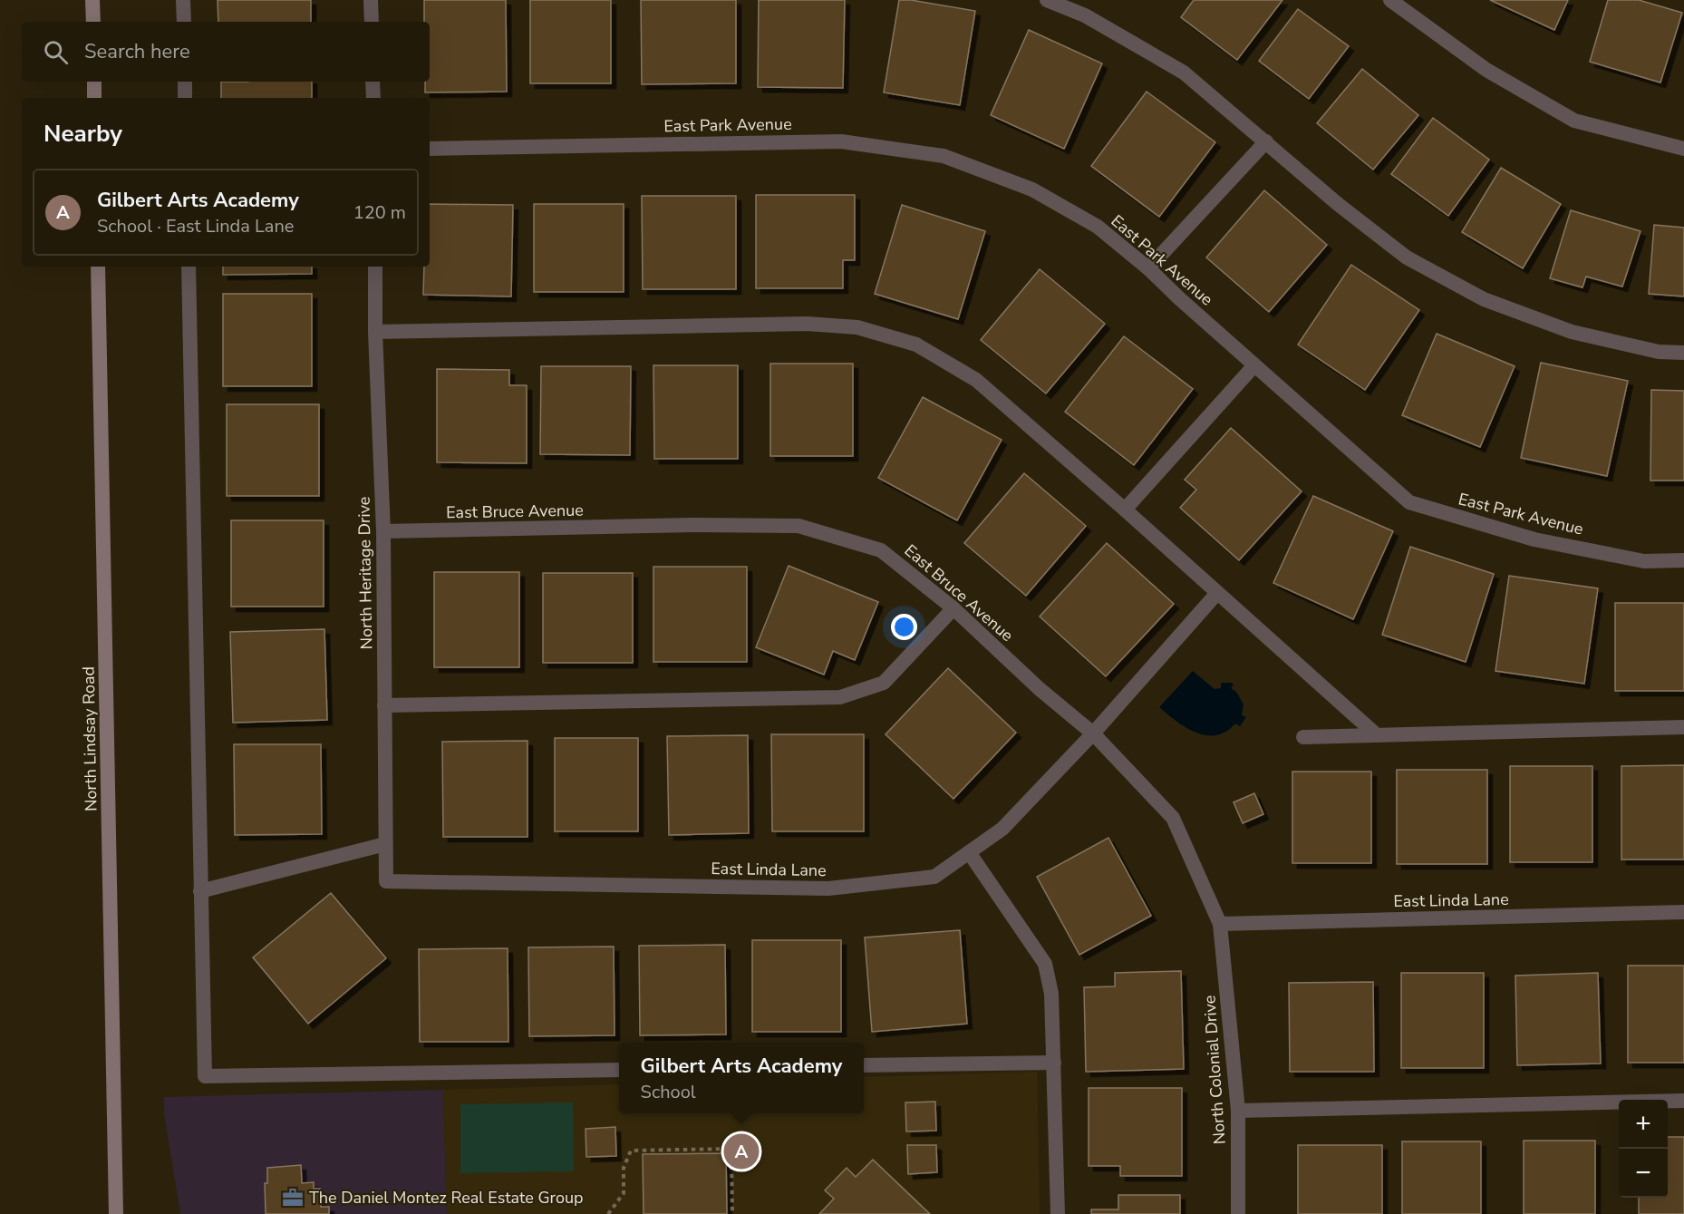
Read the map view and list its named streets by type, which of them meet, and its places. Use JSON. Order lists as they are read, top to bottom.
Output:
{
  "streets": {
    "main road": ["North Lindsay Road"],
    "street": [
      "East Park Avenue",
      "East Bruce Avenue",
      "North Heritage Drive",
      "East Linda Lane",
      "North Colonial Drive"
    ]
  },
  "crossings": [
    ["East Bruce Avenue", "North Heritage Drive"],
    ["East Bruce Avenue", "East Linda Lane"],
    ["East Bruce Avenue", "North Colonial Drive"],
    ["North Heritage Drive", "East Linda Lane"],
    ["East Linda Lane", "North Colonial Drive"]
  ],
  "places": {
    "office": ["The Daniel Montez Real Estate Group"]
  },
  "page": {
    "search": "Search here",
    "heading": "Nearby",
    "list": [
      {
        "mark": "A",
        "name": "Gilbert Arts Academy",
        "note": "School · East Linda Lane",
        "value": "120 m"
      }
    ],
    "popup": ["Gilbert Arts Academy", "School"],
    "map_buttons": ["+", "−"],
    "pins": "A"
  }
}
